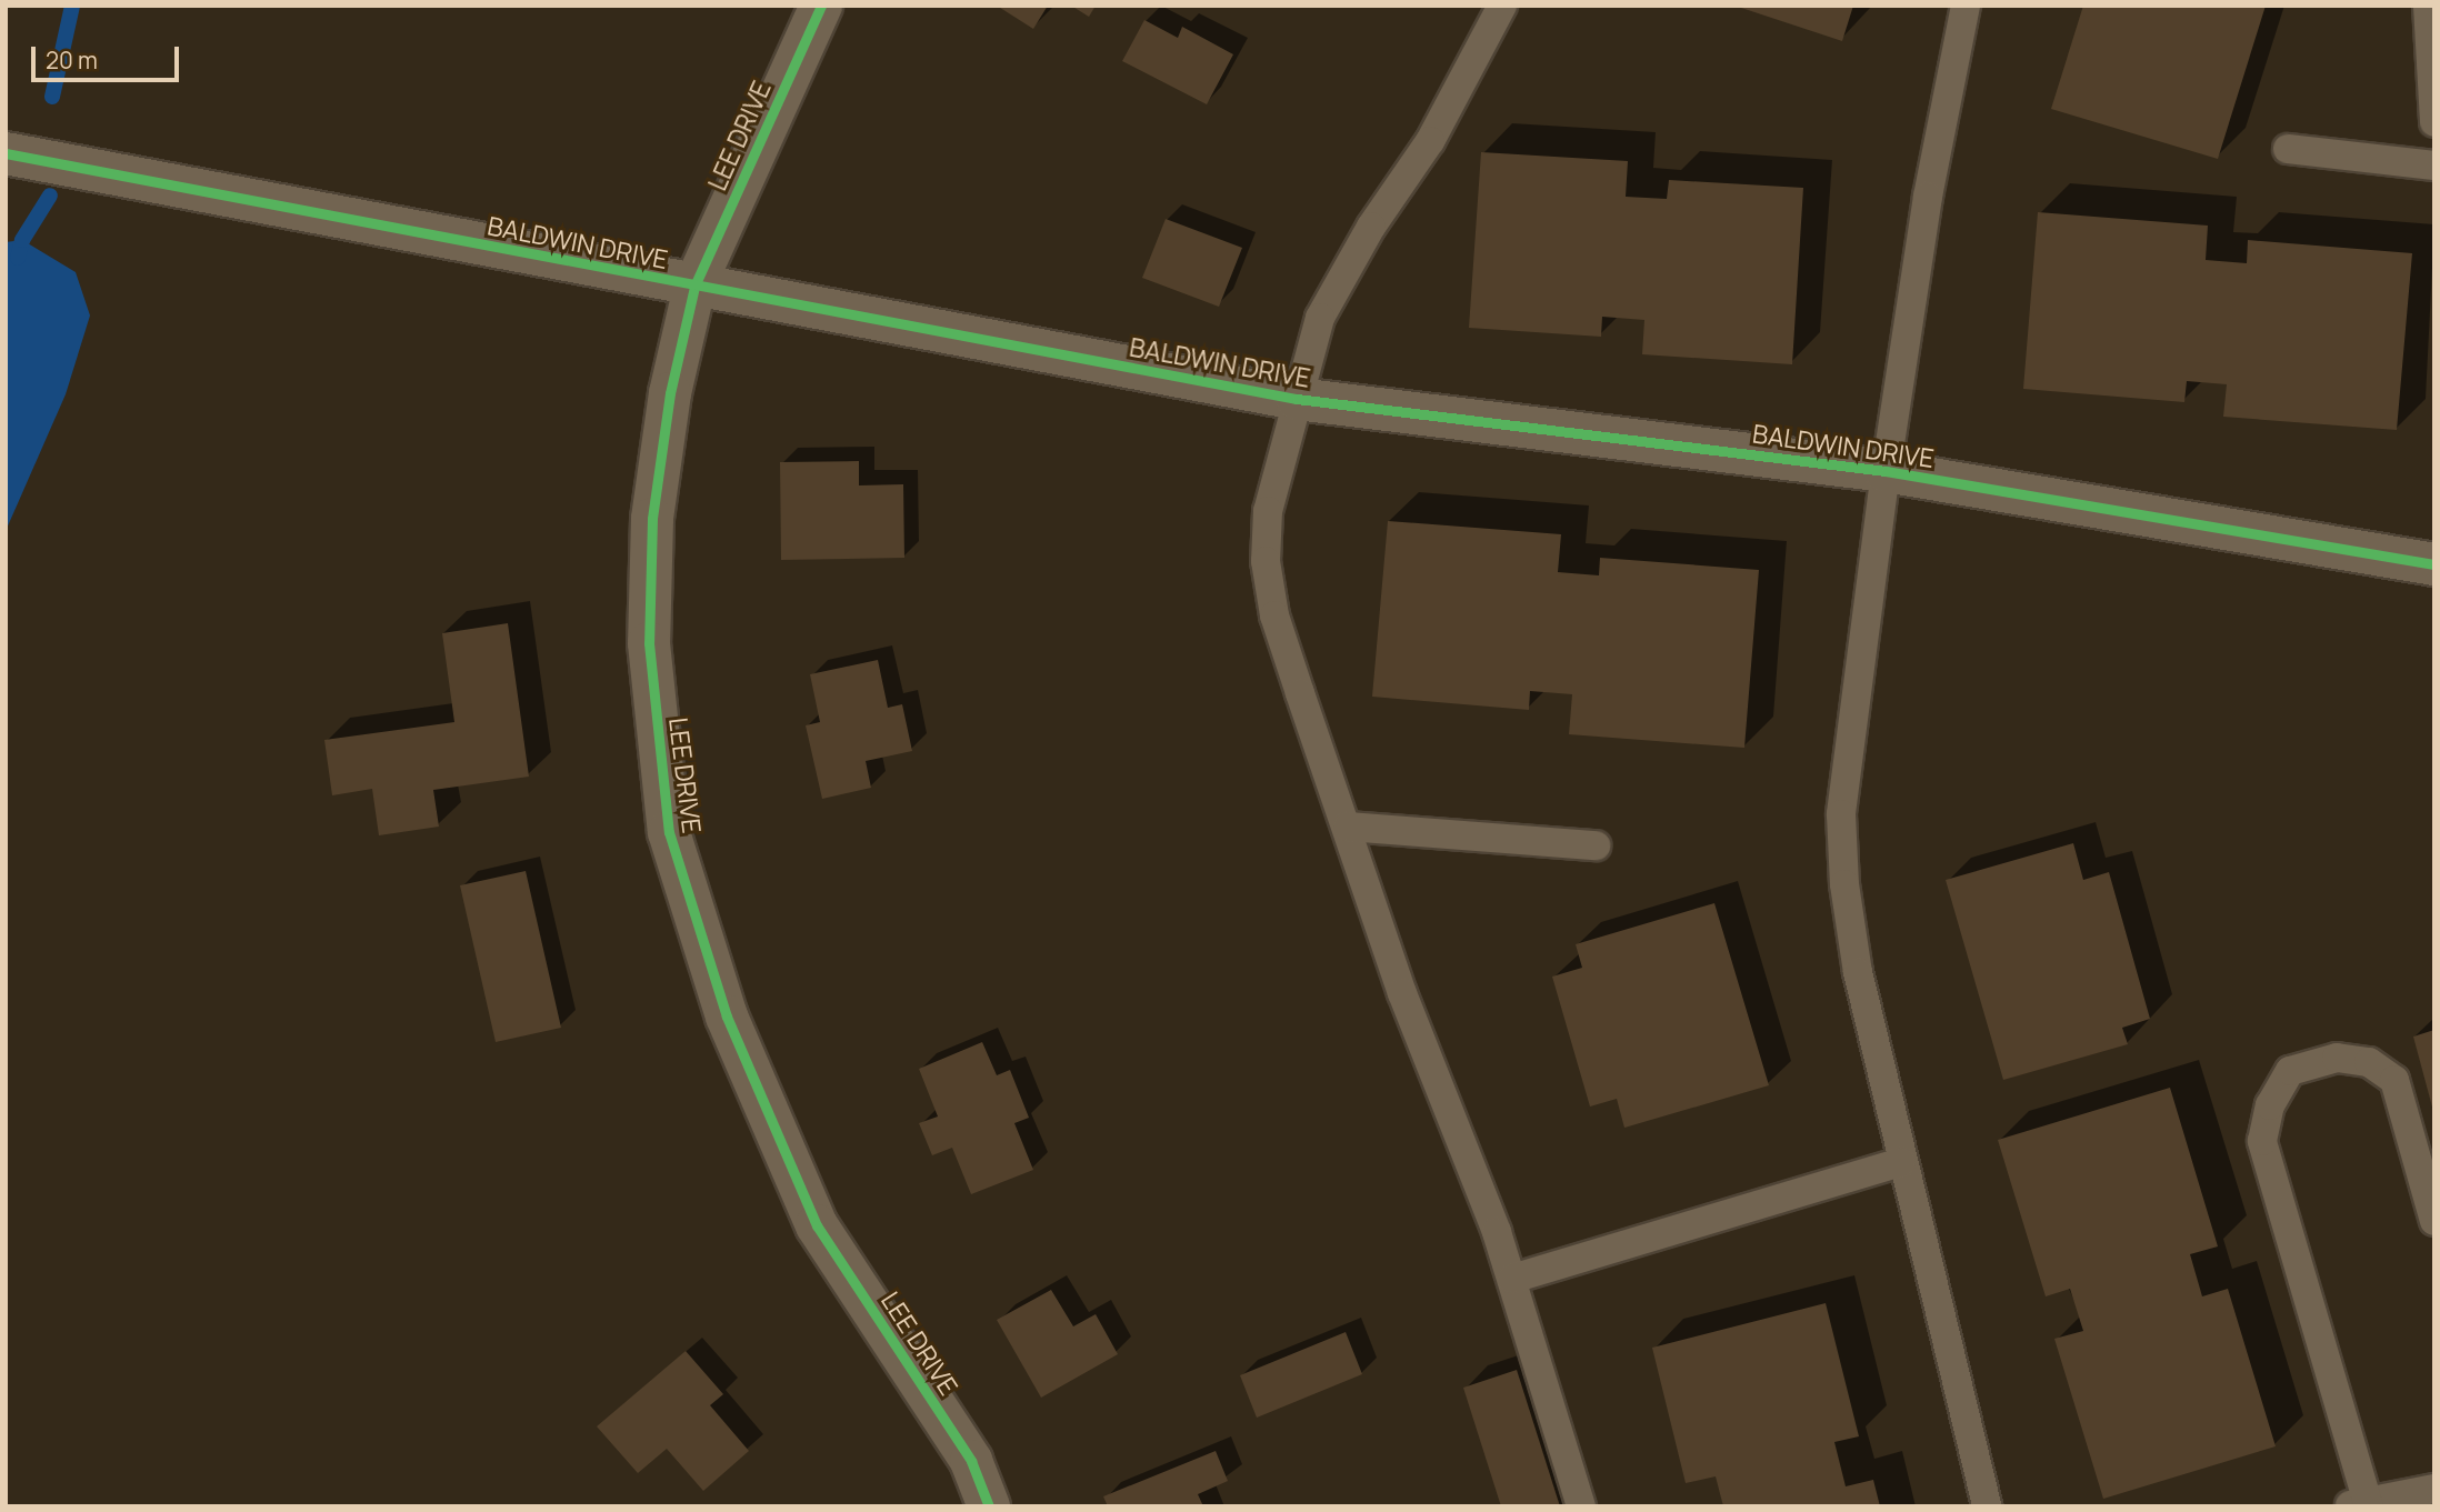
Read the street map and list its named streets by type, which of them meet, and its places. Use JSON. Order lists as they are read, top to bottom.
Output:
{
  "streets": {
    "street": ["LEE DRIVE", "BALDWIN DRIVE"]
  },
  "crossings": [
    ["LEE DRIVE", "BALDWIN DRIVE"]
  ],
  "scale_bar": "20 m"
}
